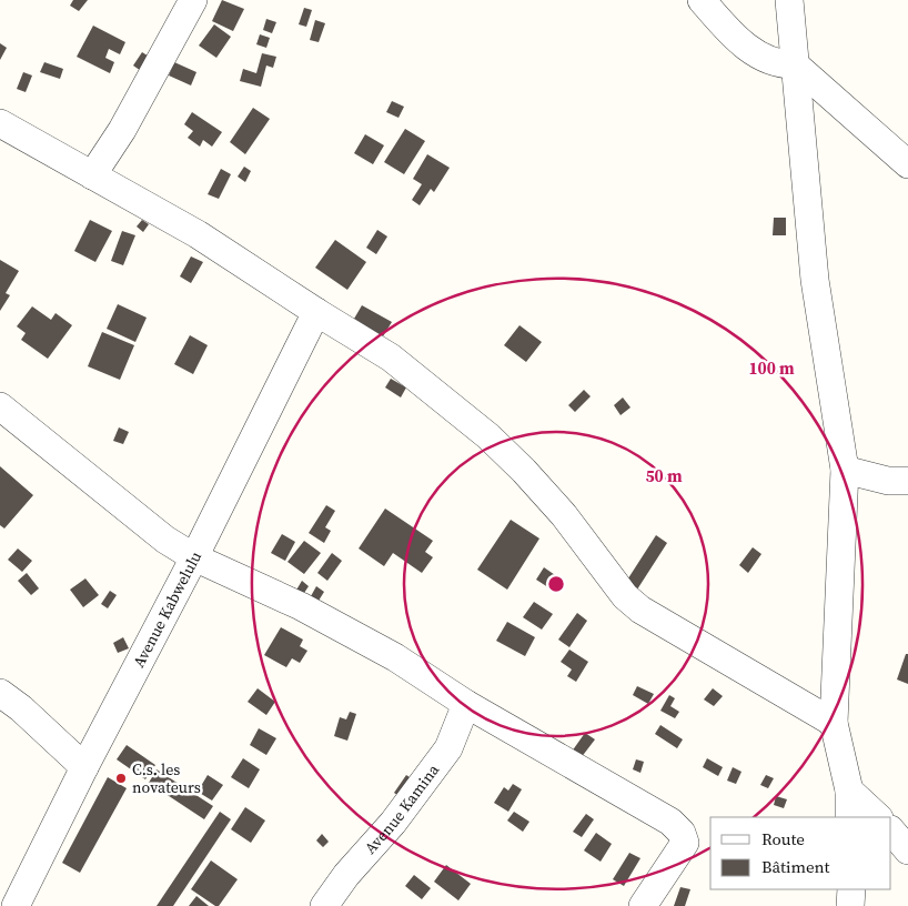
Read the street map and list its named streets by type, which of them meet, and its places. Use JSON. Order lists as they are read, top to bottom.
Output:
{
  "streets": {
    "street": ["Avenue Kabwelulu", "Avenue Kamina"]
  },
  "places": ["C.s. les novateurs"],
  "legend": ["Route", "Bâtiment"],
  "rings": ["100 m", "50 m"]
}
